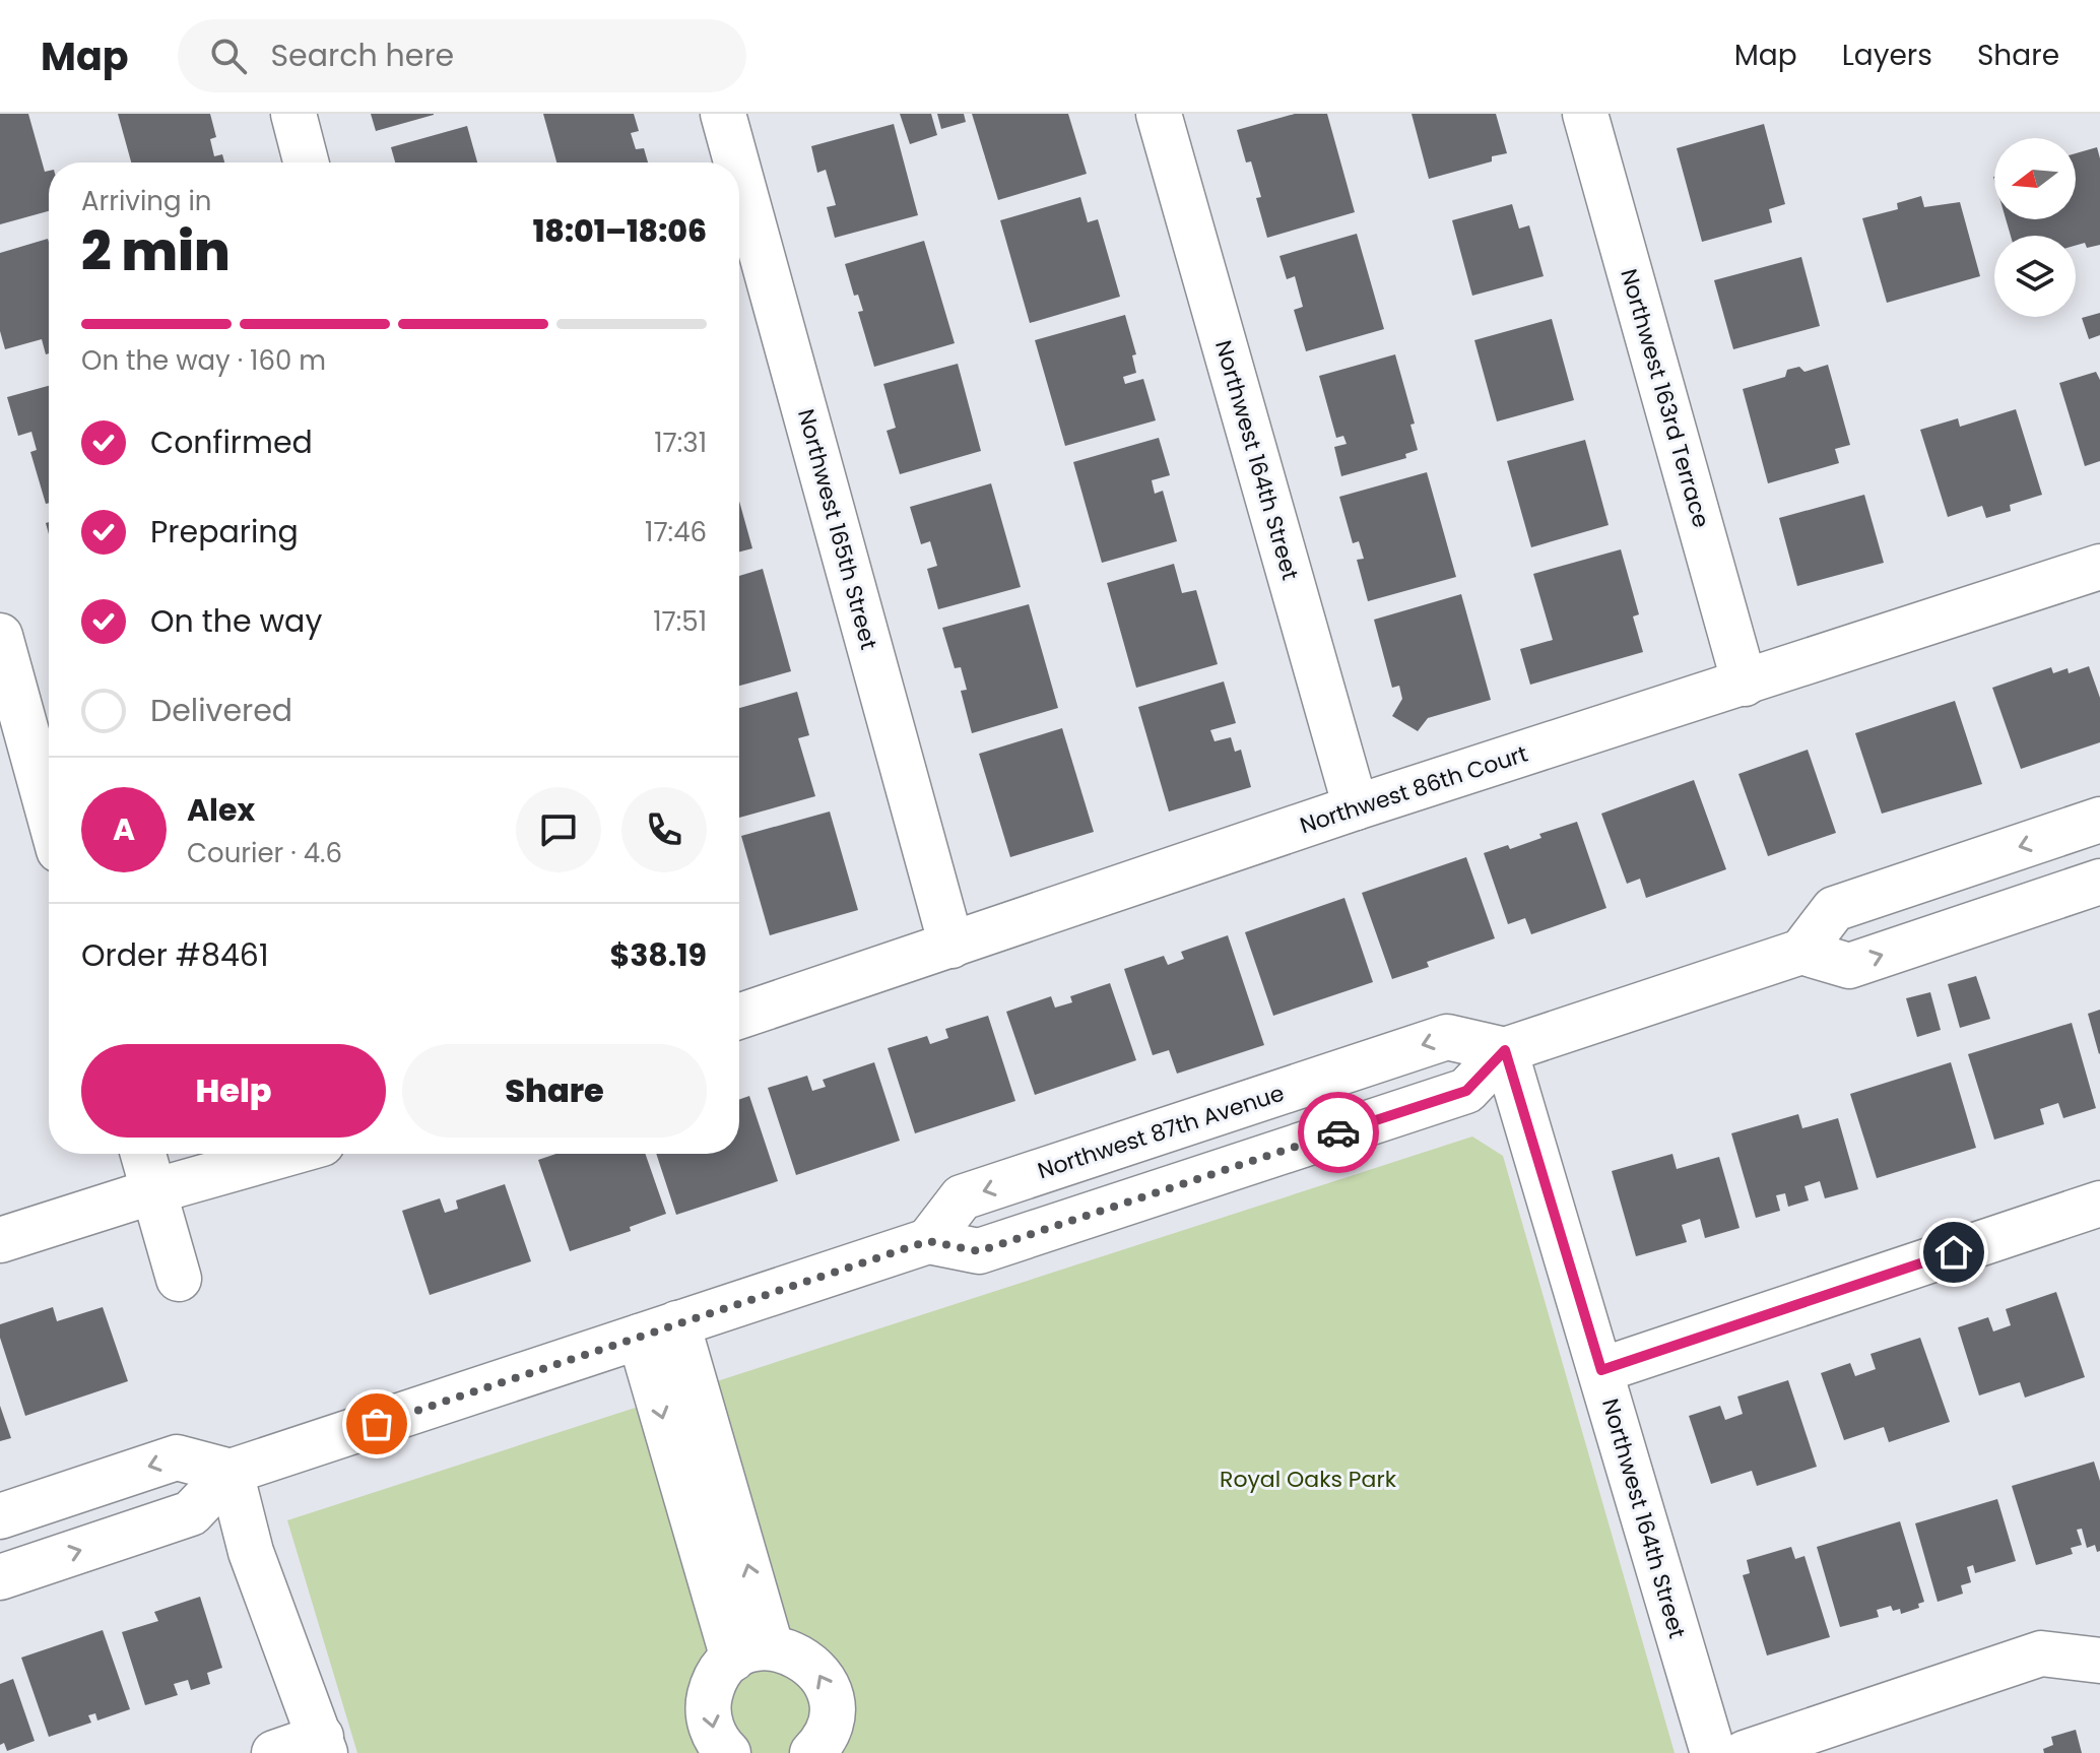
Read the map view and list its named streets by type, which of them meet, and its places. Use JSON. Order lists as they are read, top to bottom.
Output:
{
  "streets": {
    "street": [
      "Northwest 163rd Terrace",
      "Northwest 164th Street",
      "Northwest 165th Street",
      "Northwest 86th Court",
      "Northwest 87th Avenue"
    ]
  },
  "crossings": [
    ["Northwest 163rd Terrace", "Northwest 86th Court"],
    ["Northwest 164th Street", "Northwest 86th Court"],
    ["Northwest 164th Street", "Northwest 87th Avenue"],
    ["Northwest 165th Street", "Northwest 86th Court"]
  ],
  "parks": ["Royal Oaks Park"],
  "north": "left",
  "page": {
    "header": "Map",
    "search": "Search here",
    "nav": ["Map", "Layers", "Share"],
    "heading": ["2 min", "Arriving in", "18:01–18:06"],
    "panel": [
      "Alex",
      "Courier · 4.6",
      "Order #8461",
      "$38.19"
    ],
    "bar": "On the way · 160 m",
    "list": [
      ["Confirmed", "17:31"],
      ["Preparing", "17:46"],
      ["On the way", "17:51"],
      "Delivered"
    ],
    "round": "A",
    "buttons": ["Help", "Share"]
  }
}
